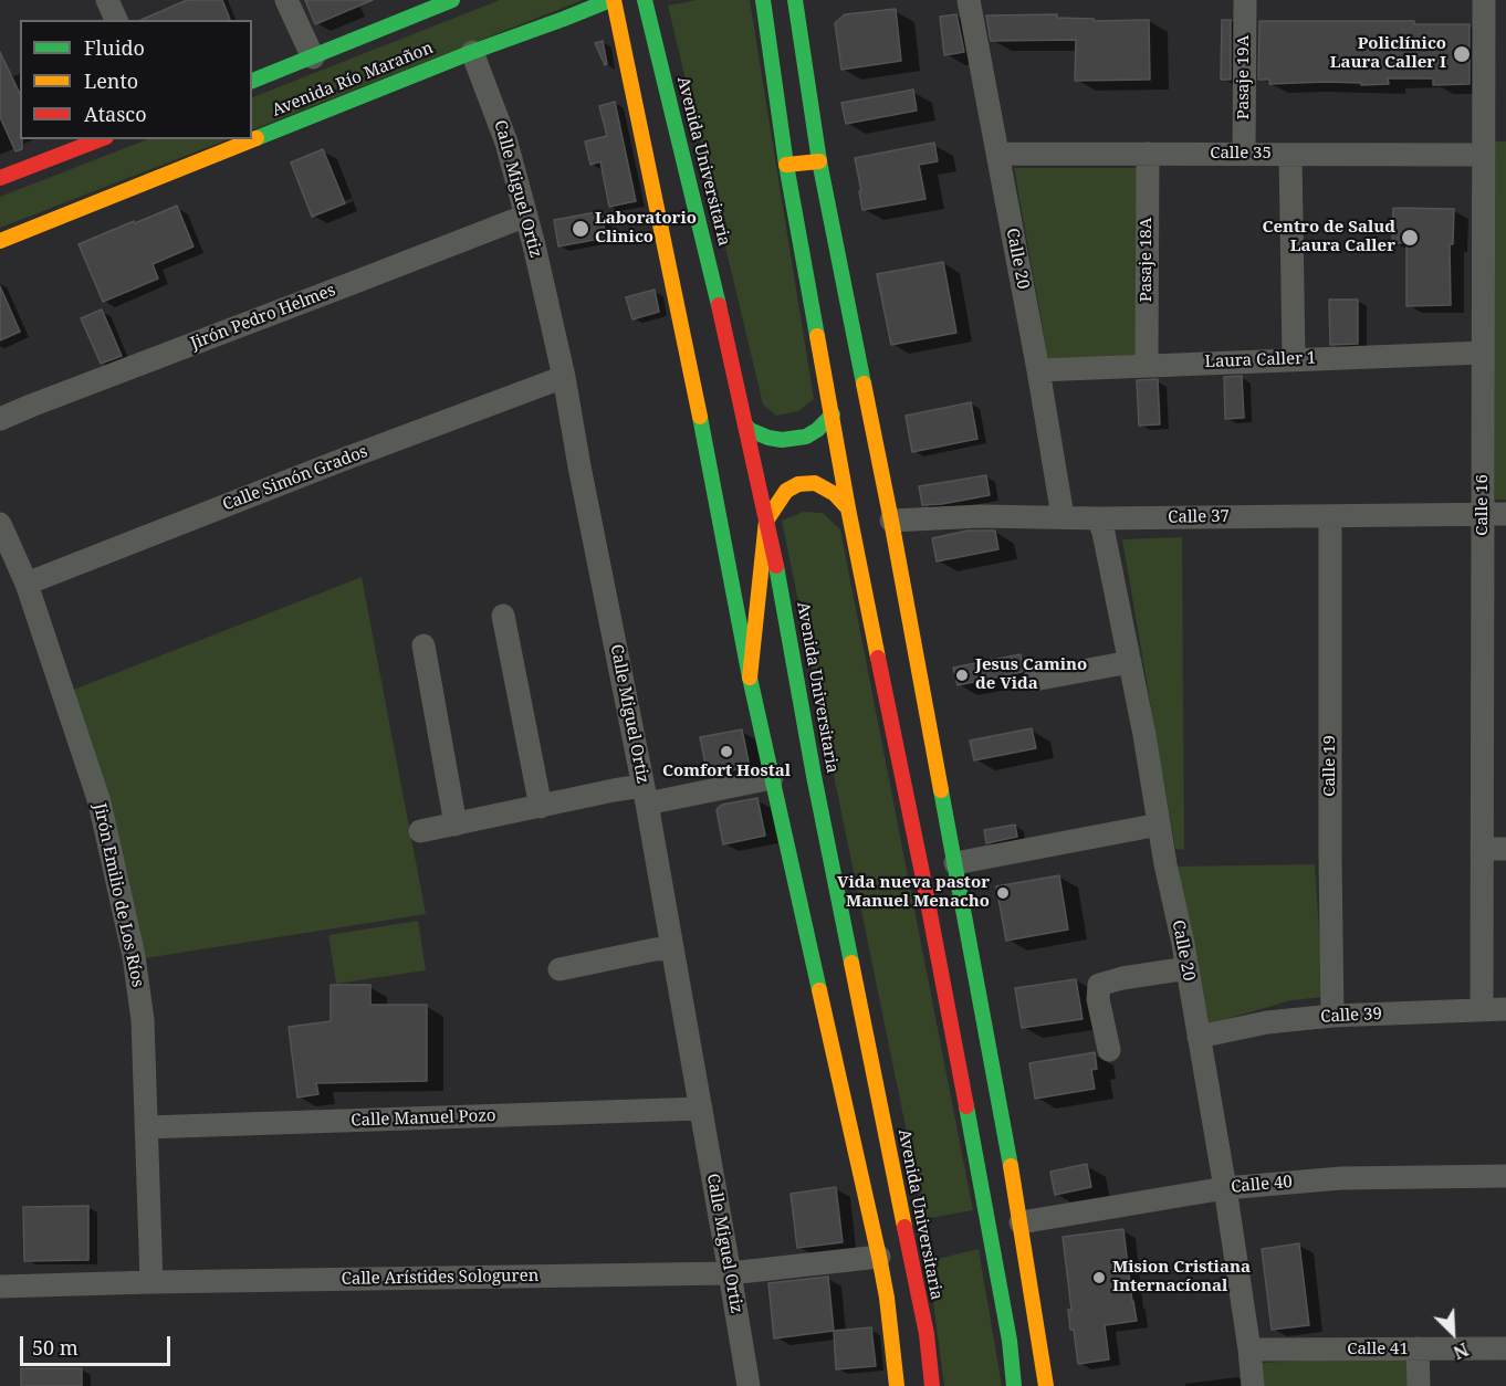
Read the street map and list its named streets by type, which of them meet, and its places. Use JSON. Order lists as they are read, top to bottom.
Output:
{
  "streets": {
    "main road": ["Avenida Río Marañon", "Avenida Universitaria"],
    "street": [
      "Pasaje 19A",
      "Calle 35",
      "Calle Miguel Ortiz",
      "Calle 20",
      "Pasaje 18A",
      "Jirón Pedro Helmes",
      "Laura Caller 1",
      "Calle Simón Grados",
      "Calle 16",
      "Calle 37",
      "Calle 19",
      "Jirón Emilio de Los Ríos",
      "Calle 39",
      "Calle Manuel Pozo",
      "Calle 40",
      "Calle Arístides Sologuren",
      "Calle 41"
    ]
  },
  "crossings": [
    ["Pasaje 19A", "Calle 35"],
    ["Avenida Río Marañon", "Calle Miguel Ortiz"],
    ["Calle 35", "Calle 20"],
    ["Calle 35", "Pasaje 18A"],
    ["Calle 35", "Calle 16"],
    ["Calle Miguel Ortiz", "Jirón Pedro Helmes"],
    ["Calle Miguel Ortiz", "Calle Simón Grados"],
    ["Calle Miguel Ortiz", "Calle Manuel Pozo"],
    ["Calle Miguel Ortiz", "Calle Arístides Sologuren"],
    ["Calle 20", "Laura Caller 1"],
    ["Calle 20", "Calle 37"],
    ["Calle 20", "Calle 39"],
    ["Calle 20", "Calle 40"],
    ["Calle 20", "Calle 41"],
    ["Pasaje 18A", "Laura Caller 1"],
    ["Laura Caller 1", "Calle 16"],
    ["Calle Simón Grados", "Jirón Emilio de Los Ríos"],
    ["Calle 16", "Calle 37"],
    ["Calle 16", "Calle 39"],
    ["Calle 37", "Calle 19"],
    ["Calle 19", "Calle 39"],
    ["Jirón Emilio de Los Ríos", "Calle Manuel Pozo"],
    ["Jirón Emilio de Los Ríos", "Calle Arístides Sologuren"]
  ],
  "places": [
    "Policlínico Laura Caller I",
    "Laboratorio Clinico",
    "Centro de Salud Laura Caller",
    "Jesus Camino de Vida",
    "Comfort Hostal",
    "Vida nueva pastor Manuel Menacho",
    "Mision Cristiana Internacíonal"
  ],
  "legend": ["Fluido", "Lento", "Atasco"],
  "scale_bar": "50 m",
  "north": "bottom right"
}
